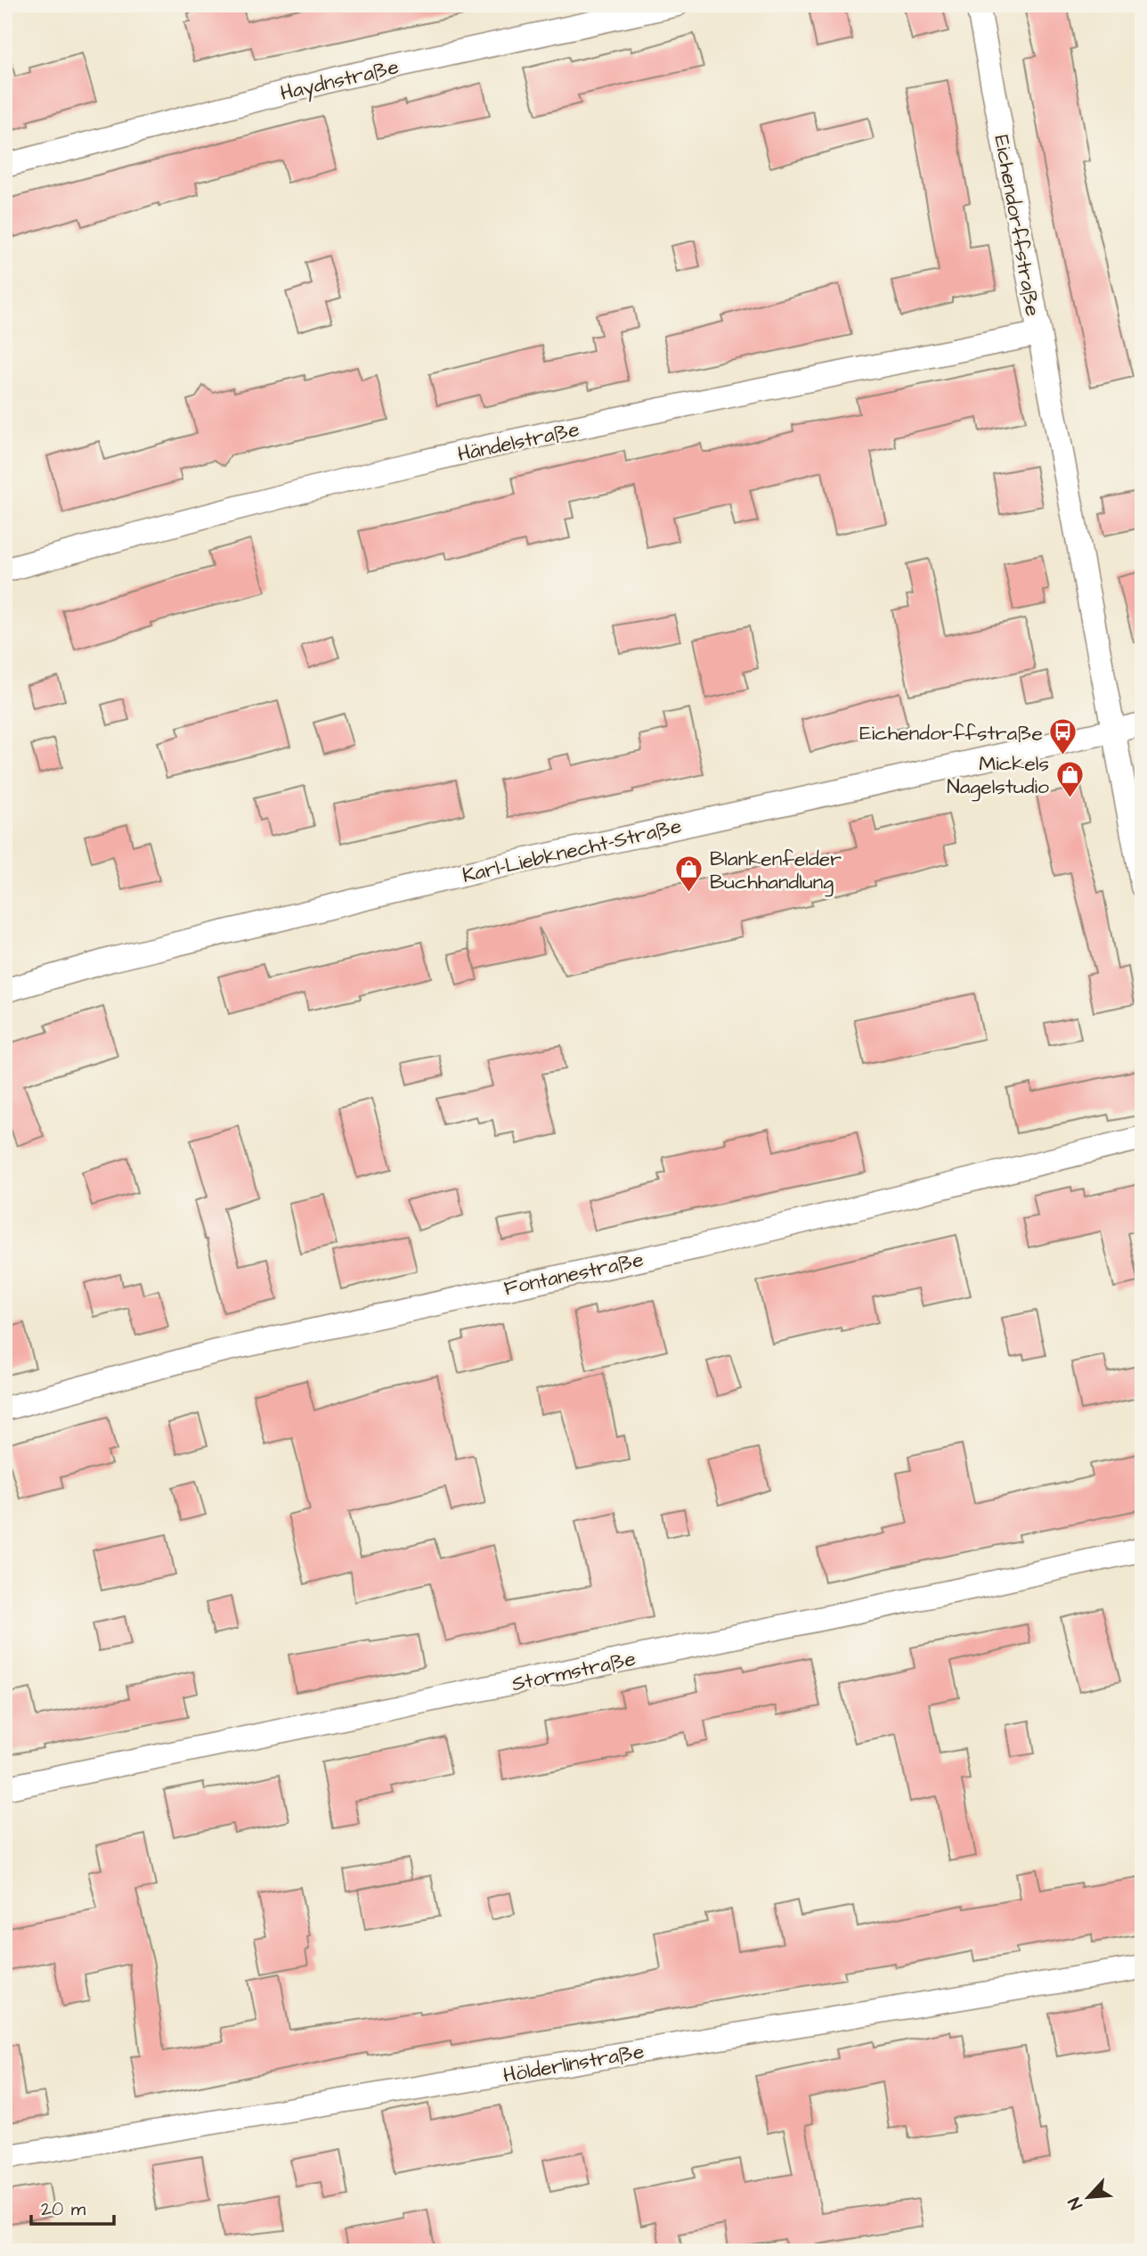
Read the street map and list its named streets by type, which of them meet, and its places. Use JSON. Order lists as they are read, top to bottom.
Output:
{
  "streets": {
    "street": [
      "Haydnstraße",
      "Eichendorffstraße",
      "Händelstraße",
      "Karl-Liebknecht-Straße",
      "Fontanestraße",
      "Stormstraße",
      "Hölderlinstraße"
    ]
  },
  "crossings": [
    ["Eichendorffstraße", "Händelstraße"],
    ["Eichendorffstraße", "Karl-Liebknecht-Straße"]
  ],
  "places": {
    "bus stop": ["Eichendorffstraße"],
    "shop": ["Mickels Nagelstudio", "Blankenfelder Buchhandlung"]
  },
  "scale_bar": "20 m",
  "north": "bottom left"
}
